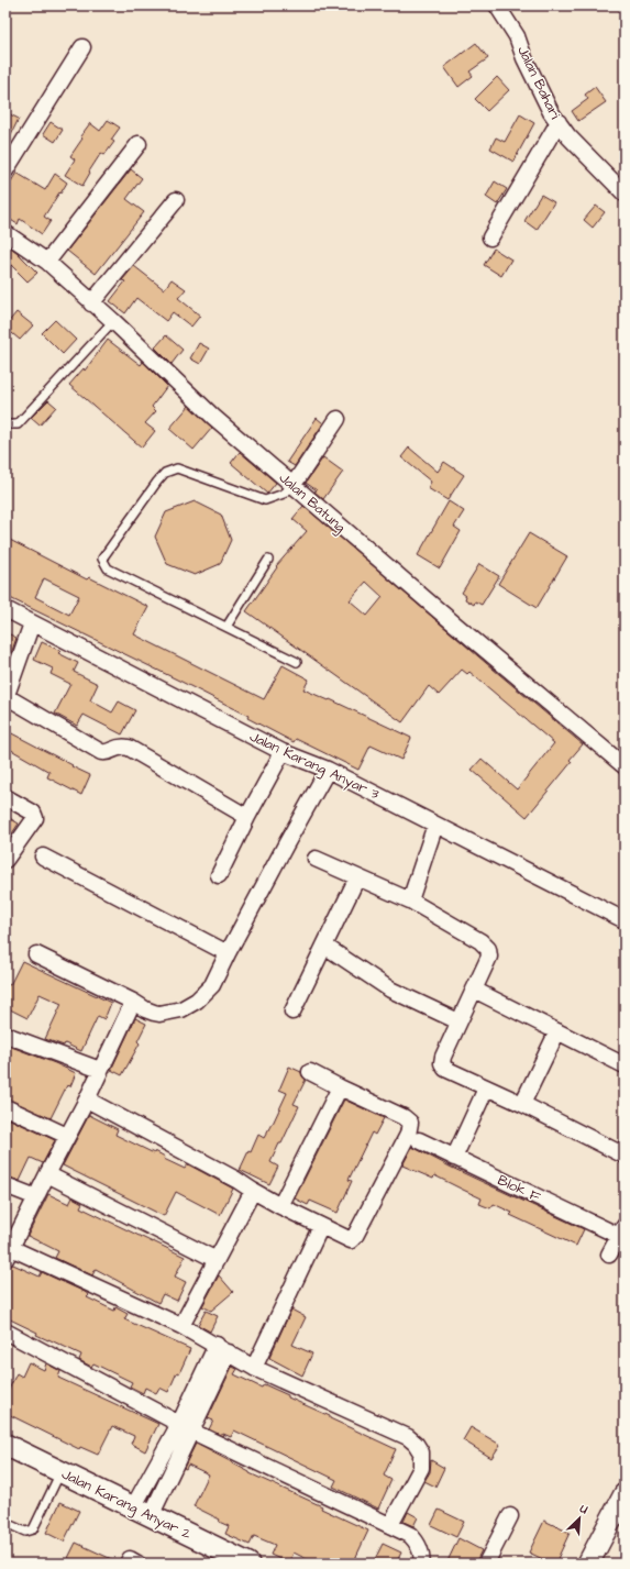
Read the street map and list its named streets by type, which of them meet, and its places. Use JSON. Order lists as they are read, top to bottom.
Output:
{
  "streets": {
    "street": [
      "Jalan Bahari",
      "Jalan Batung",
      "Jalan Karang Anyar 3",
      "Blok F",
      "Jalan Karang Anyar 2"
    ]
  },
  "north": "top right"
}
